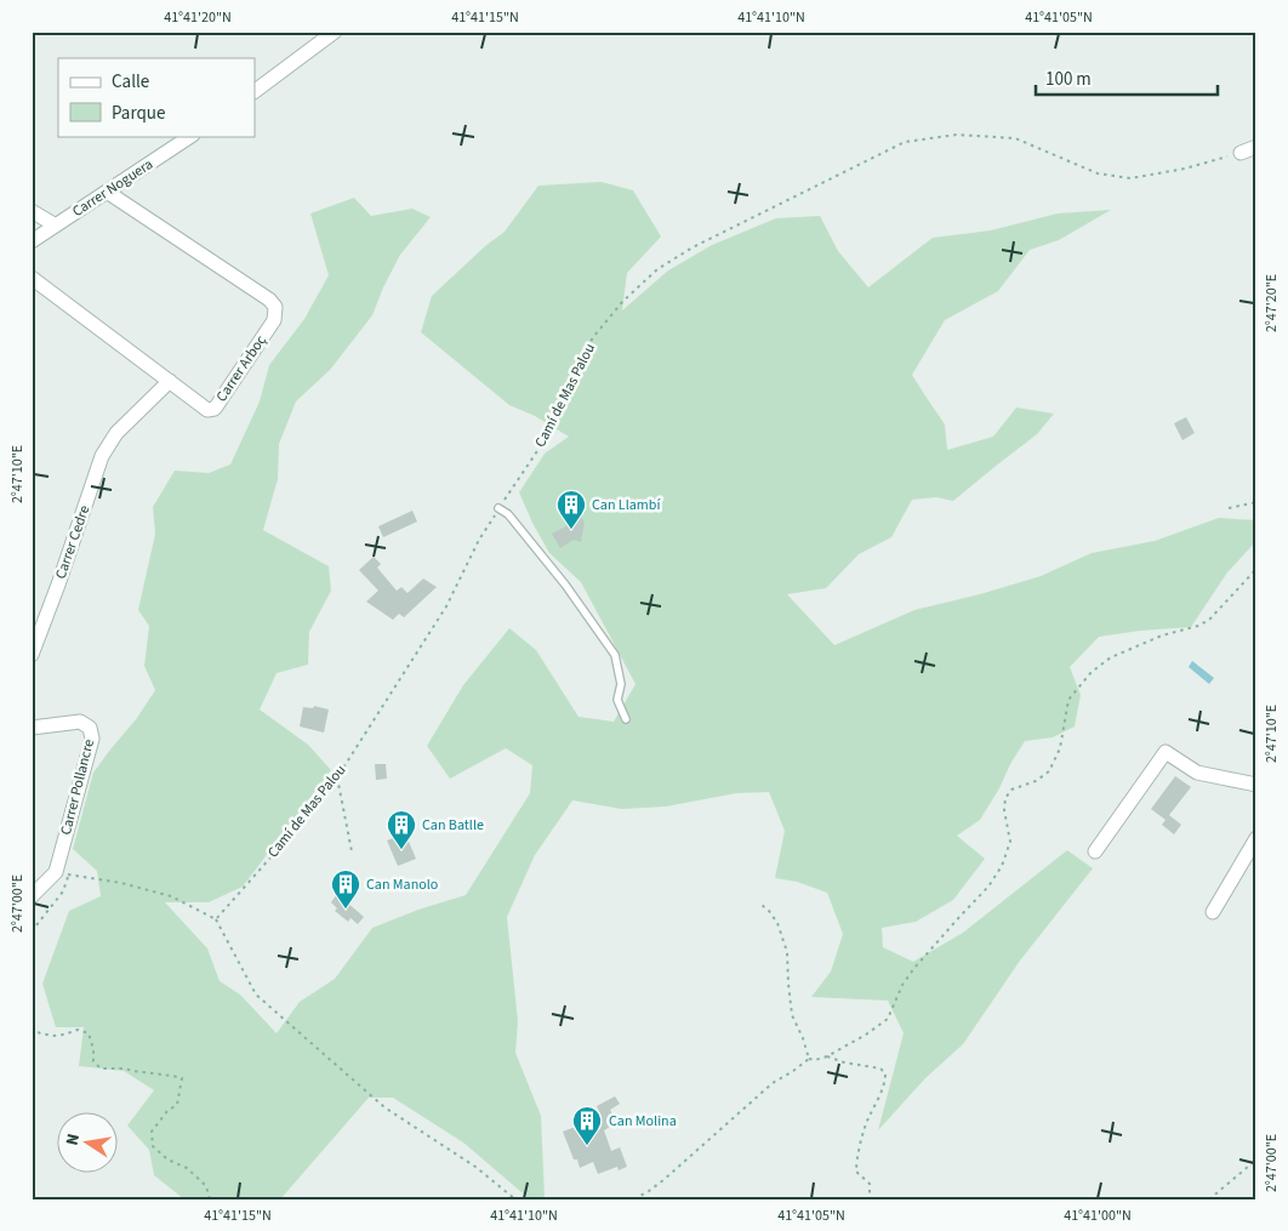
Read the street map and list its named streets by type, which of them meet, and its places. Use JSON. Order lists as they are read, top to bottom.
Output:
{
  "streets": {
    "street": [
      "Carrer Noguera",
      "Carrer Arboç",
      "Carrer Cedre",
      "Carrer Pollancre"
    ],
    "path": ["Camí de Mas Palou"]
  },
  "crossings": [
    ["Carrer Noguera", "Carrer Arboç"],
    ["Carrer Arboç", "Carrer Cedre"]
  ],
  "places": {
    "building": [
      "Can Llambí",
      "Can Batlle",
      "Can Manolo",
      "Can Molina"
    ]
  },
  "legend": ["Calle", "Parque"],
  "scale_bar": "100 m",
  "north": "left",
  "coordinates": [
    "41°41'20\"N",
    "41°41'15\"N",
    "41°41'10\"N",
    "41°41'05\"N",
    "2°47'20\"E",
    "2°47'10\"E",
    "2°47'00\"E",
    "41°41'00\"N"
  ]
}
